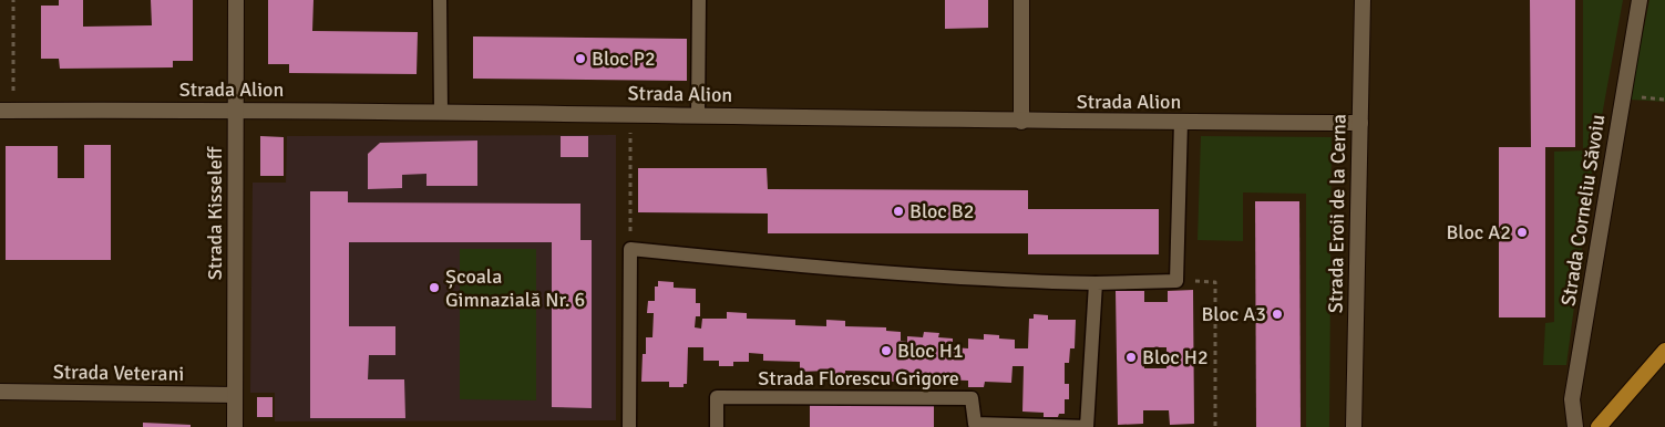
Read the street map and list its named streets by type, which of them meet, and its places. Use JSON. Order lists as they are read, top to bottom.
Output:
{
  "streets": {
    "street": [
      "Strada Alion",
      "Strada Corneliu Săvoiu",
      "Strada Kisseleff",
      "Strada Eroii de la Cerna",
      "Strada Veterani"
    ],
    "lane": ["Strada Florescu Grigore"]
  },
  "crossings": [
    ["Strada Alion", "Strada Kisseleff"],
    ["Strada Alion", "Strada Eroii de la Cerna"],
    ["Strada Kisseleff", "Strada Veterani"]
  ],
  "places": [
    "Bloc P2",
    "Bloc B2",
    "Bloc A2",
    "Școala Gimnazială Nr. 6",
    "Bloc A3",
    "Bloc H1",
    "Bloc H2"
  ]
}
